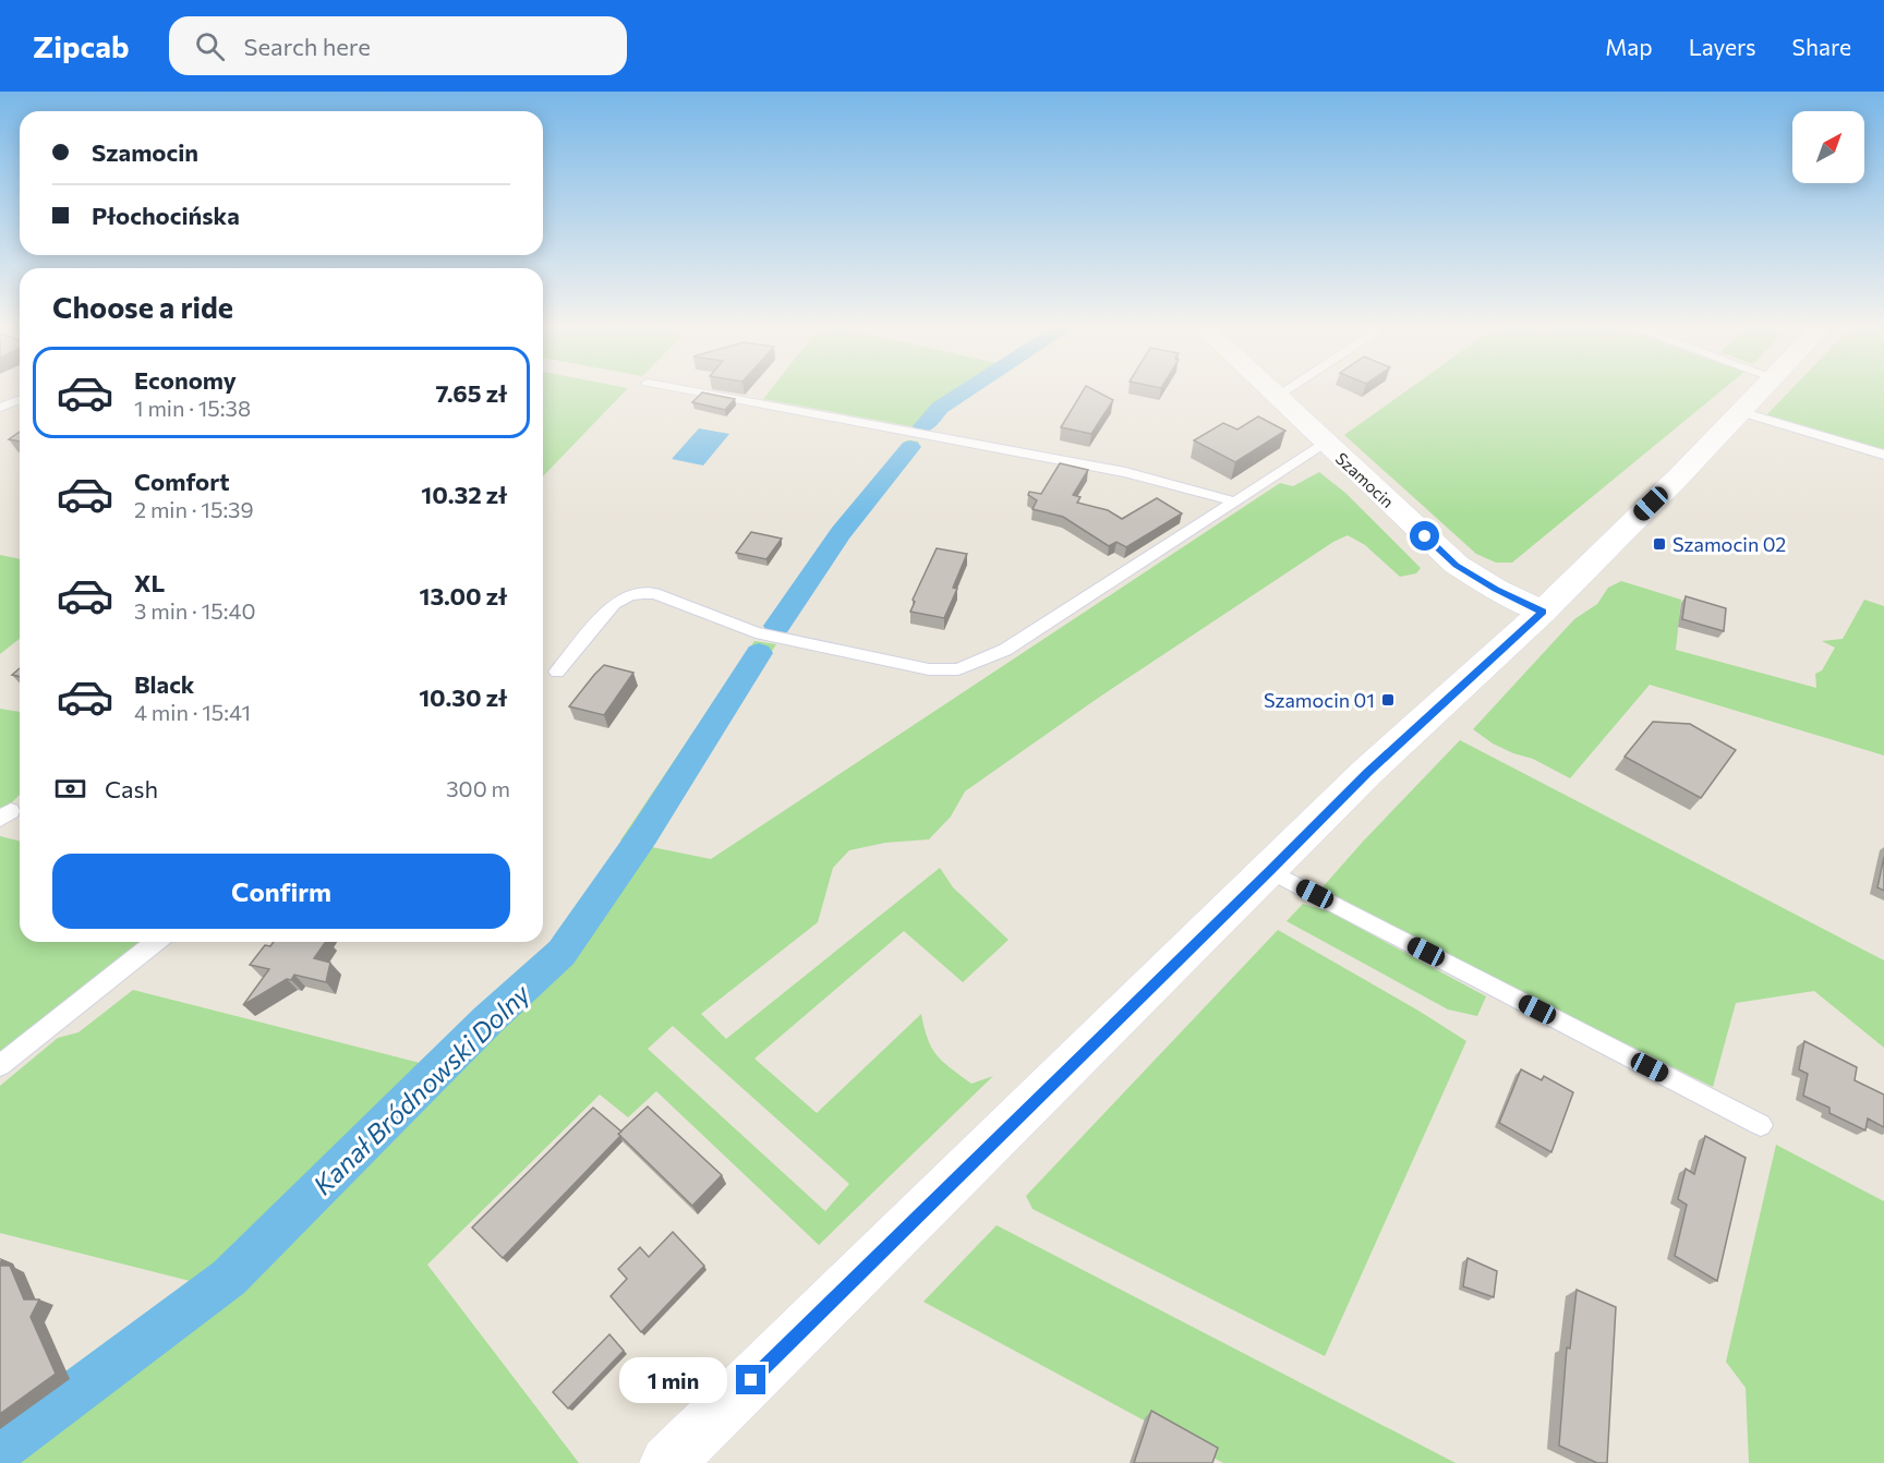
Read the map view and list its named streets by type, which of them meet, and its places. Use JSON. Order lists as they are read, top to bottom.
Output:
{
  "streets": {
    "main road": ["Szamocin"]
  },
  "water": ["Kanał Bródnowski Dolny"],
  "places": {
    "transit": ["Szamocin 02", "Szamocin 01"]
  },
  "north": "top right",
  "page": {
    "header": "Zipcab",
    "search": "Search here",
    "nav": ["Map", "Layers", "Share"],
    "banner": ["Szamocin", "Płochocińska"],
    "heading": "Choose a ride",
    "list": [
      {
        "name": "Economy",
        "note": "1 min · 15:38",
        "value": "7.65 zł"
      },
      {
        "name": "Comfort",
        "note": "2 min · 15:39",
        "value": "10.32 zł"
      },
      {
        "name": "XL",
        "note": "3 min · 15:40",
        "value": "13.00 zł"
      },
      {
        "name": "Black",
        "note": "4 min · 15:41",
        "value": "10.30 zł"
      }
    ],
    "pay": ["Cash", "300 m"],
    "buttons": "Confirm",
    "bubble": "1 min"
  }
}
